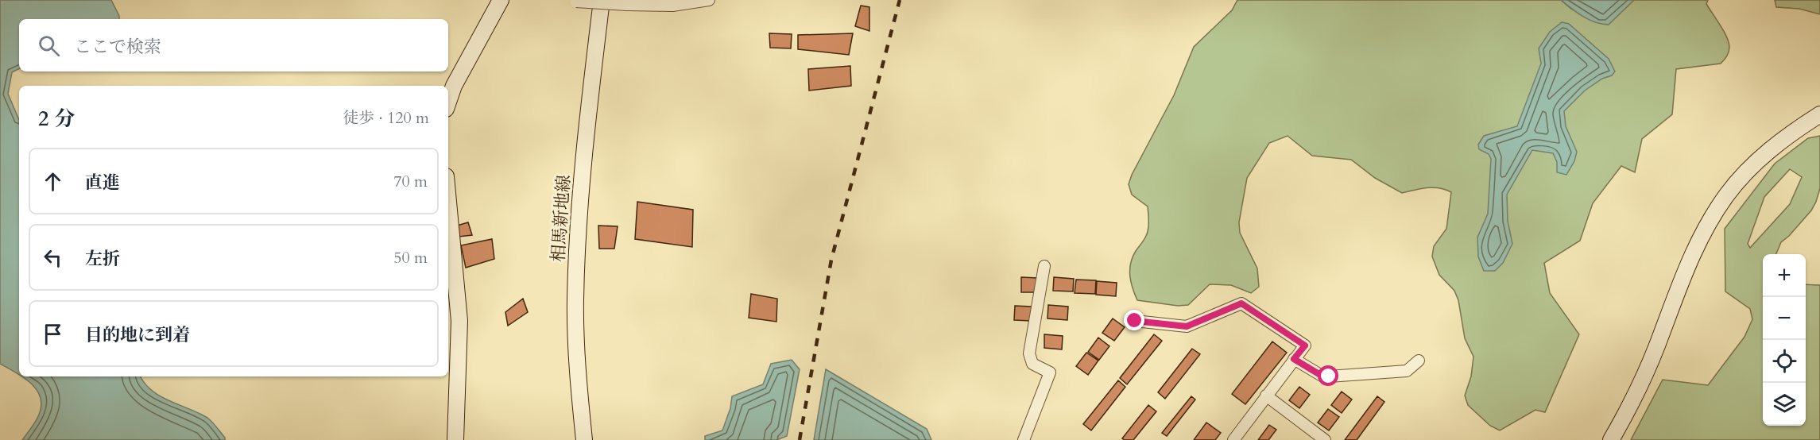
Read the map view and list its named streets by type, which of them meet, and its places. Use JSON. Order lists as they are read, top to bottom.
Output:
{
  "streets": {
    "main road": ["相馬新地線"]
  },
  "page": {
    "search": "ここで検索",
    "heading": ["2 分", "徒歩 · 120 m"],
    "list": [
      ["直進", "70 m"],
      ["左折", "50 m"],
      "目的地に到着"
    ],
    "map_buttons": ["+", "−"]
  }
}
